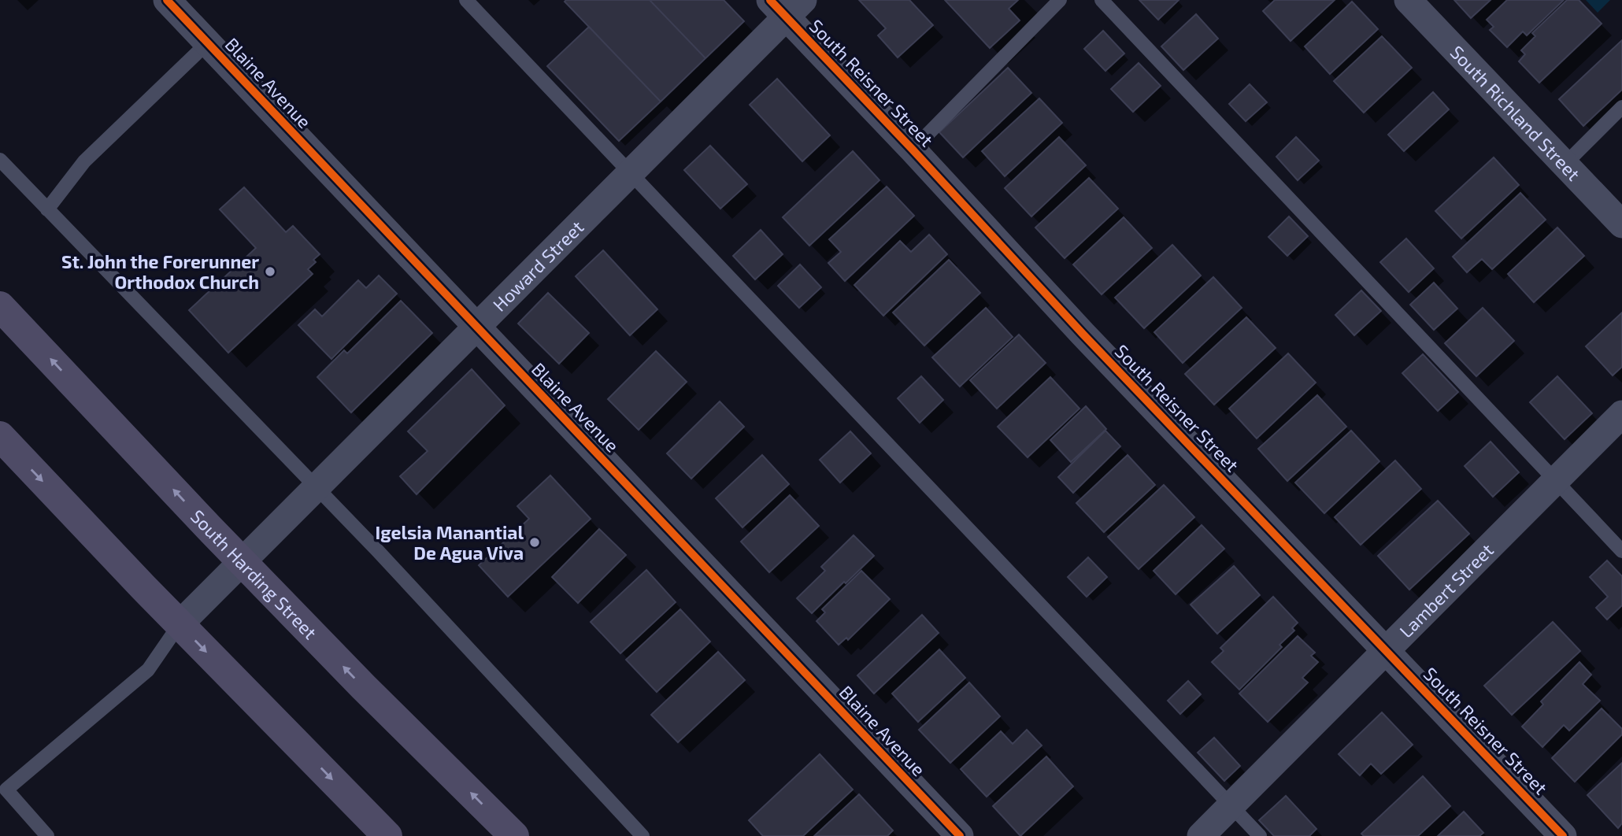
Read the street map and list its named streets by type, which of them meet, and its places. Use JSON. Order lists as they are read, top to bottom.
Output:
{
  "streets": {
    "main road": ["South Harding Street"],
    "street": [
      "Blaine Avenue",
      "South Reisner Street",
      "South Richland Street",
      "Howard Street",
      "Lambert Street"
    ]
  },
  "crossings": [
    ["Blaine Avenue", "Howard Street"],
    ["South Reisner Street", "Howard Street"],
    ["South Reisner Street", "Lambert Street"],
    ["Howard Street", "South Harding Street"]
  ],
  "places": ["St. John the Forerunner Orthodox Church", "Igelsia Manantial De Agua Viva"]
}
